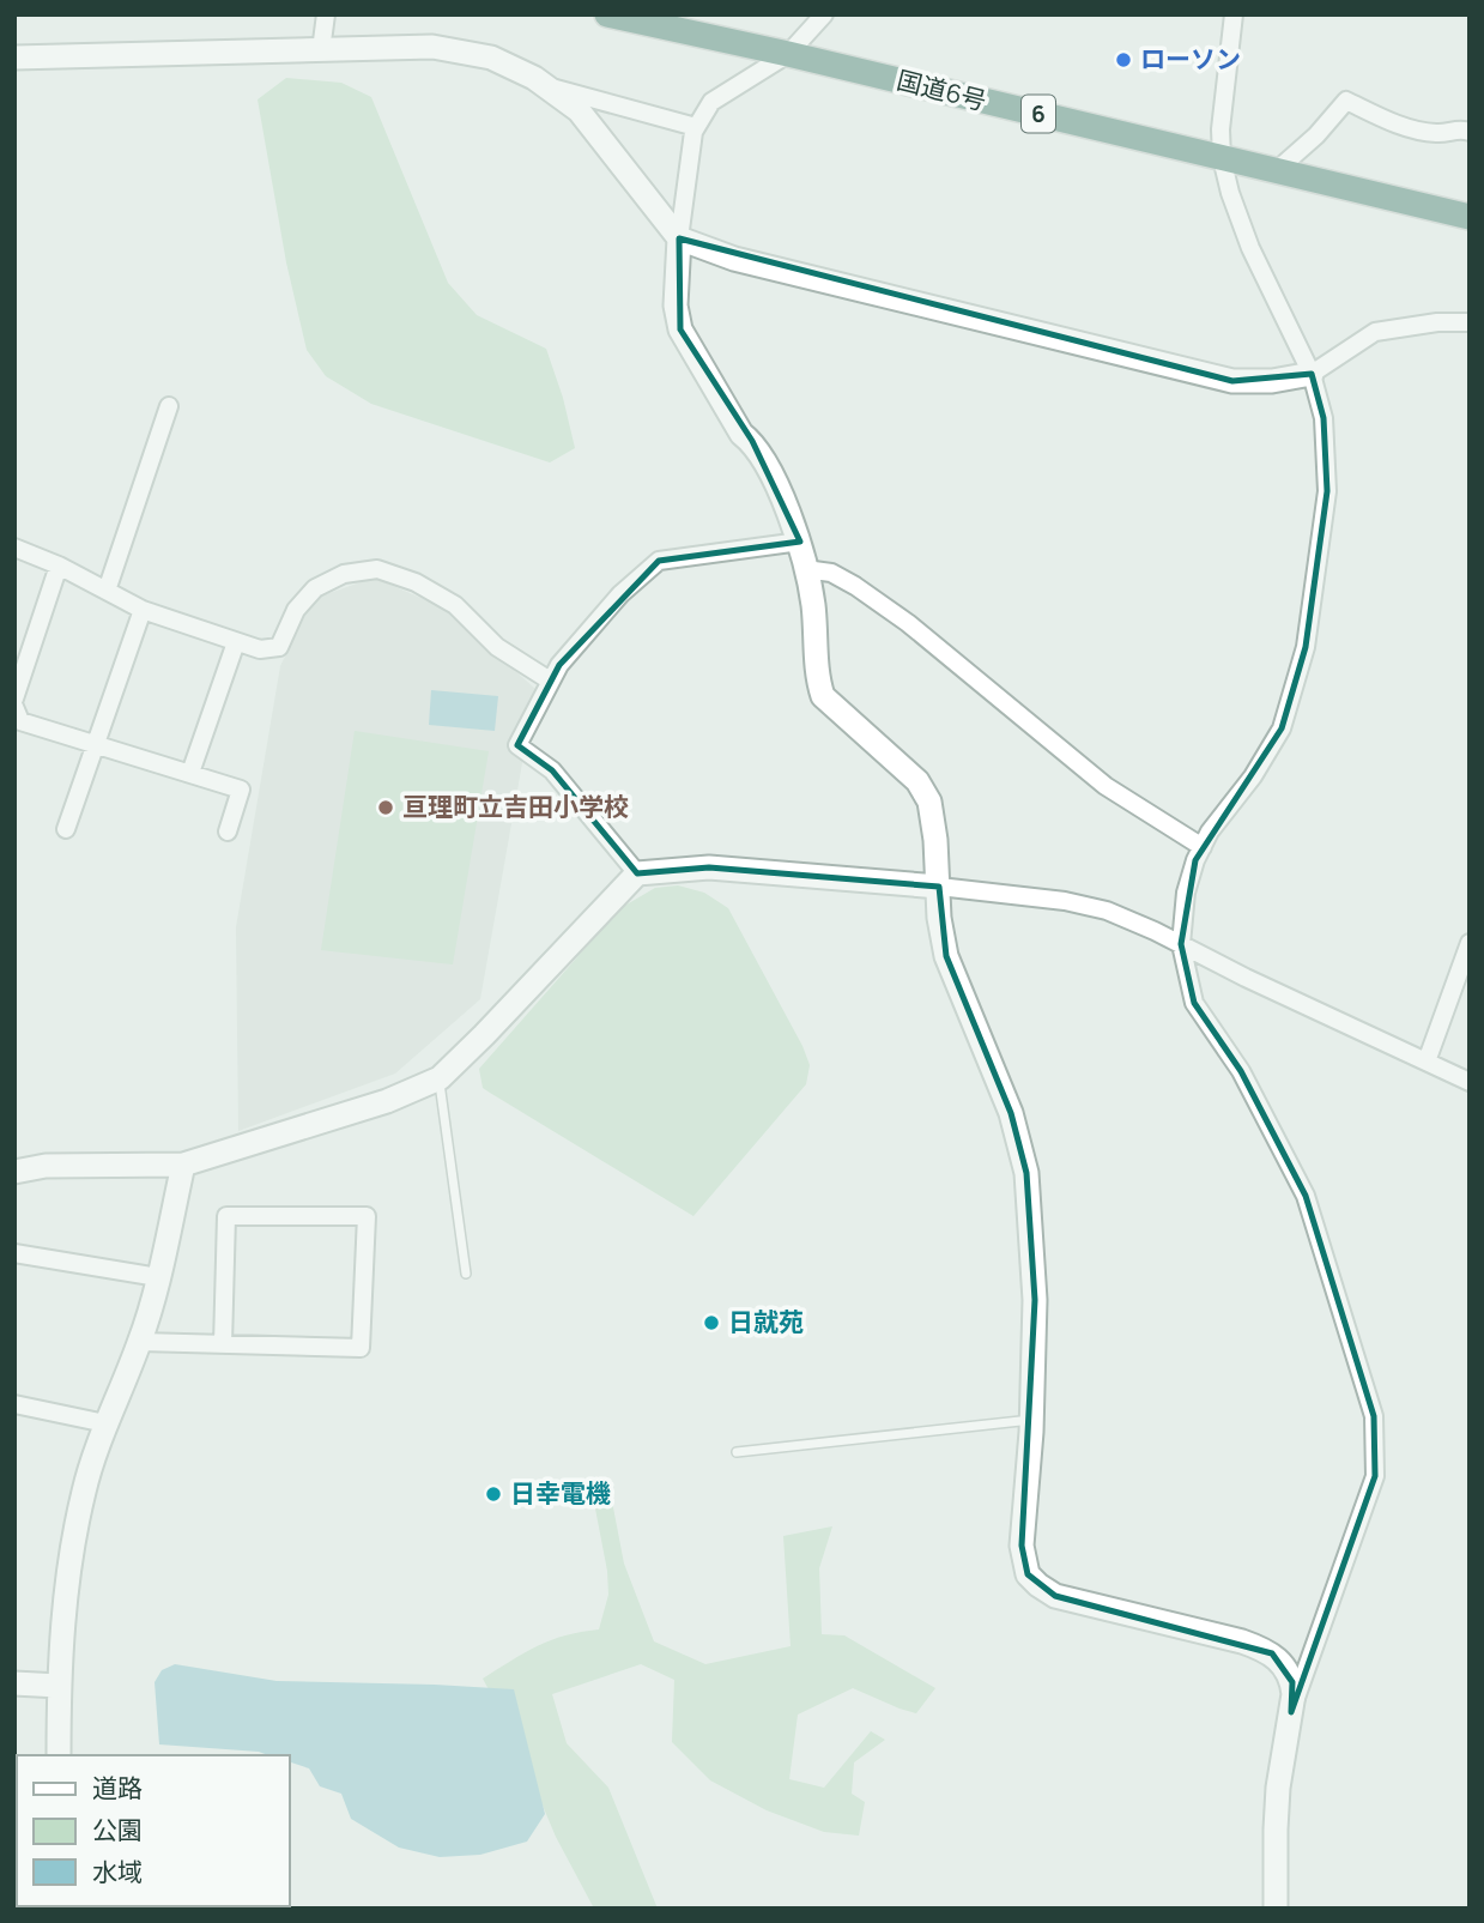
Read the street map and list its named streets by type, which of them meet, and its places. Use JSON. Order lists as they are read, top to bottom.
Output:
{
  "streets": {
    "highway": ["国道6号", "6"]
  },
  "places": [
    "ローソン",
    "亘理町立吉田小学校",
    "日就苑",
    "日幸電機"
  ],
  "legend": ["道路", "公園", "水域"]
}
